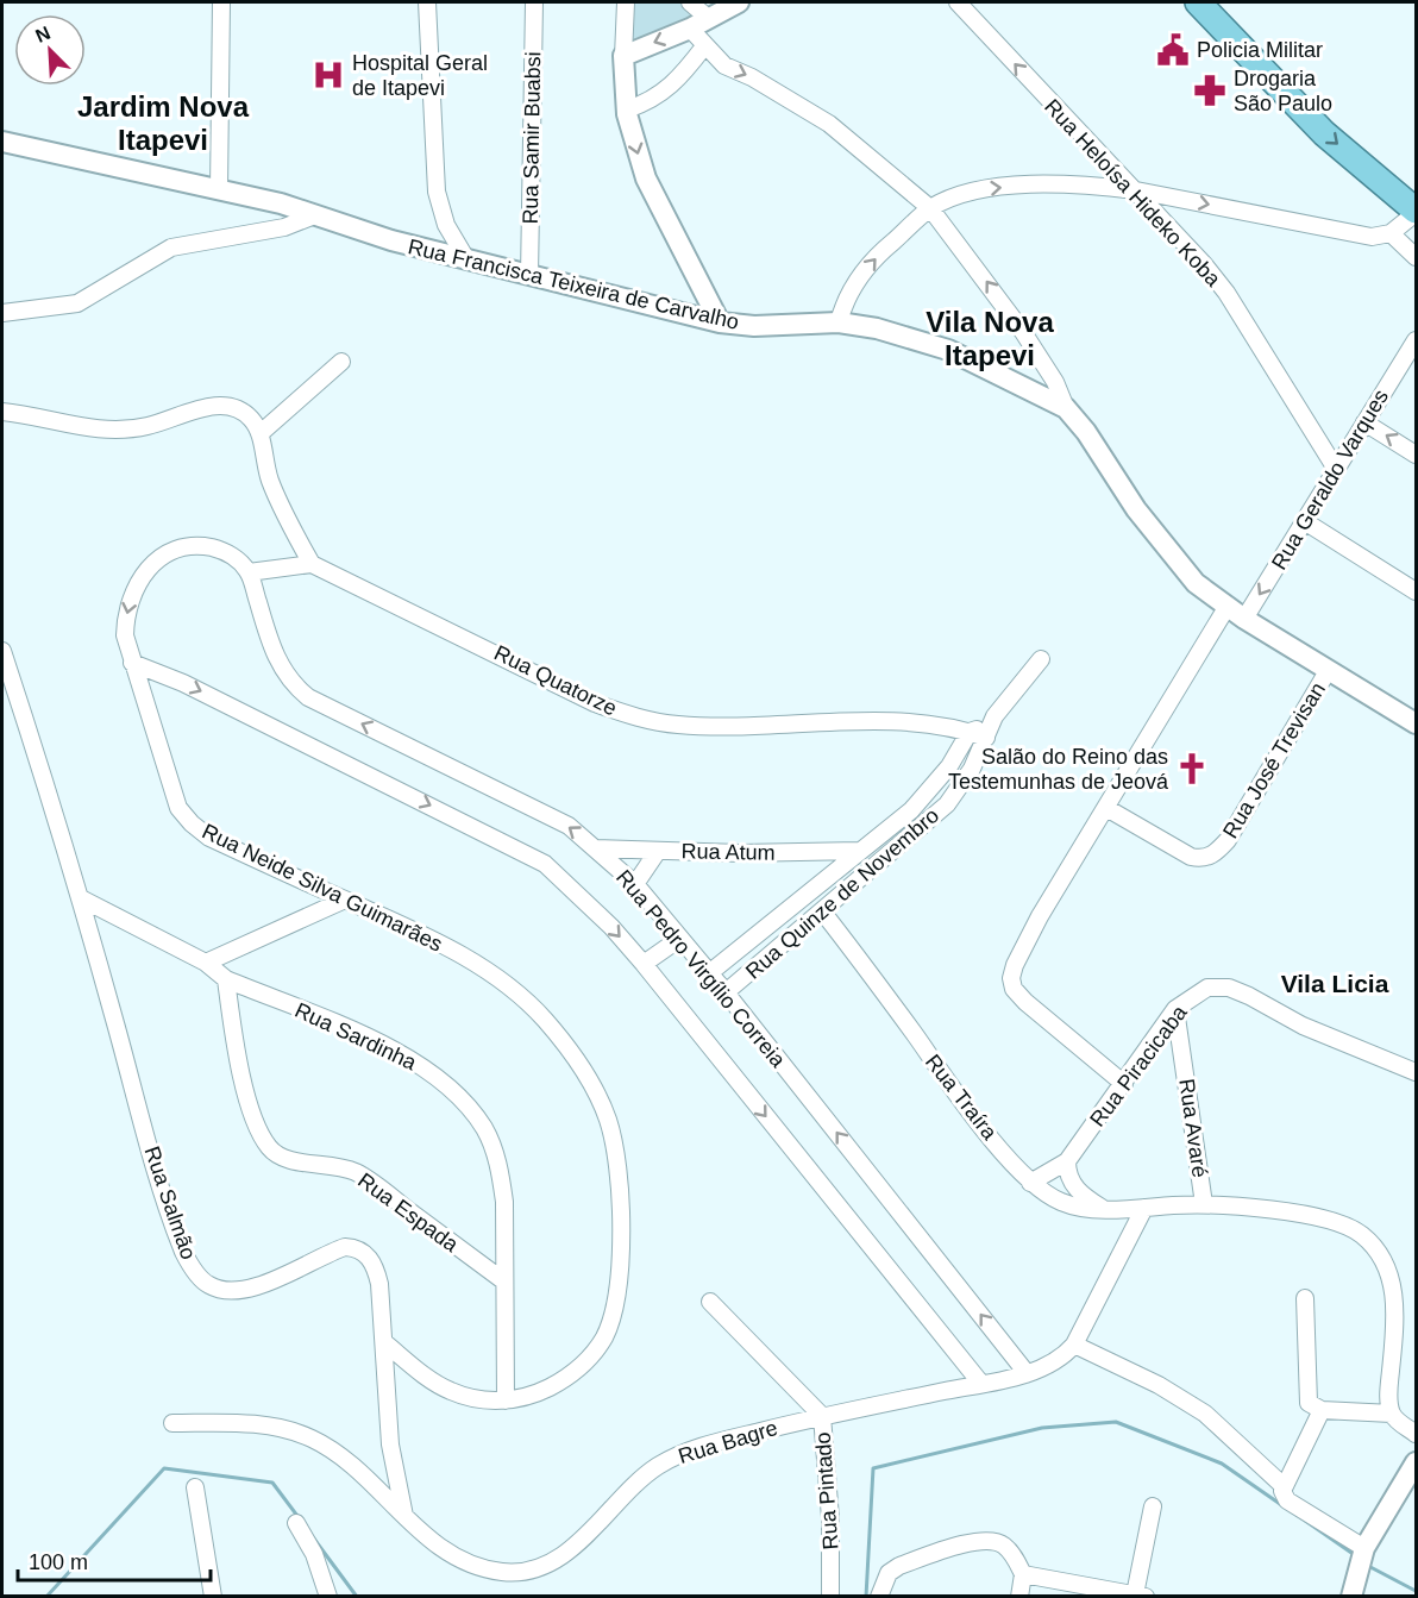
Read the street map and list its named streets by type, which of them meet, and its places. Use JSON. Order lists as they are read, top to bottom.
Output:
{
  "streets": {
    "street": [
      "Rua Samir Buabsi",
      "Rua Heloísa Hideko Koba",
      "Rua Francisca Teixeira de Carvalho",
      "Rua Geraldo Varques",
      "Rua Quatorze",
      "Rua José Trevisan",
      "Rua Atum",
      "Rua Neide Silva Guimarães",
      "Rua Quinze de Novembro",
      "Rua Pedro Virgílio Correia",
      "Rua Sardinha",
      "Rua Piracicaba",
      "Rua Traíra",
      "Rua Avaré",
      "Rua Salmão",
      "Rua Espada",
      "Rua Bagre",
      "Rua Pintado"
    ]
  },
  "crossings": [
    ["Rua Samir Buabsi", "Rua Francisca Teixeira de Carvalho"],
    ["Rua Heloísa Hideko Koba", "Rua Geraldo Varques"],
    ["Rua Quatorze", "Rua Quinze de Novembro"],
    ["Rua Atum", "Rua Quinze de Novembro"],
    ["Rua Atum", "Rua Pedro Virgílio Correia"],
    ["Rua Neide Silva Guimarães", "Rua Pedro Virgílio Correia"],
    ["Rua Neide Silva Guimarães", "Rua Sardinha"],
    ["Rua Neide Silva Guimarães", "Rua Salmão"],
    ["Rua Quinze de Novembro", "Rua Pedro Virgílio Correia"],
    ["Rua Quinze de Novembro", "Rua Traíra"],
    ["Rua Pedro Virgílio Correia", "Rua Bagre"],
    ["Rua Sardinha", "Rua Salmão"],
    ["Rua Sardinha", "Rua Espada"],
    ["Rua Piracicaba", "Rua Traíra"],
    ["Rua Piracicaba", "Rua Avaré"],
    ["Rua Traíra", "Rua Avaré"],
    ["Rua Traíra", "Rua Bagre"],
    ["Rua Salmão", "Rua Bagre"],
    ["Rua Bagre", "Rua Pintado"]
  ],
  "one_way": ["Rua Heloísa Hideko Koba"],
  "districts": ["Jardim Nova Itapevi", "Vila Nova Itapevi", "Vila Licia"],
  "places": {
    "public building": ["Policia Militar"],
    "hospital": ["Hospital Geral de Itapevi"],
    "pharmacy": ["Drogaria São Paulo"],
    "church": ["Salão do Reino das Testemunhas de Jeová"]
  },
  "scale_bar": "100 m",
  "north": "top left"
}
